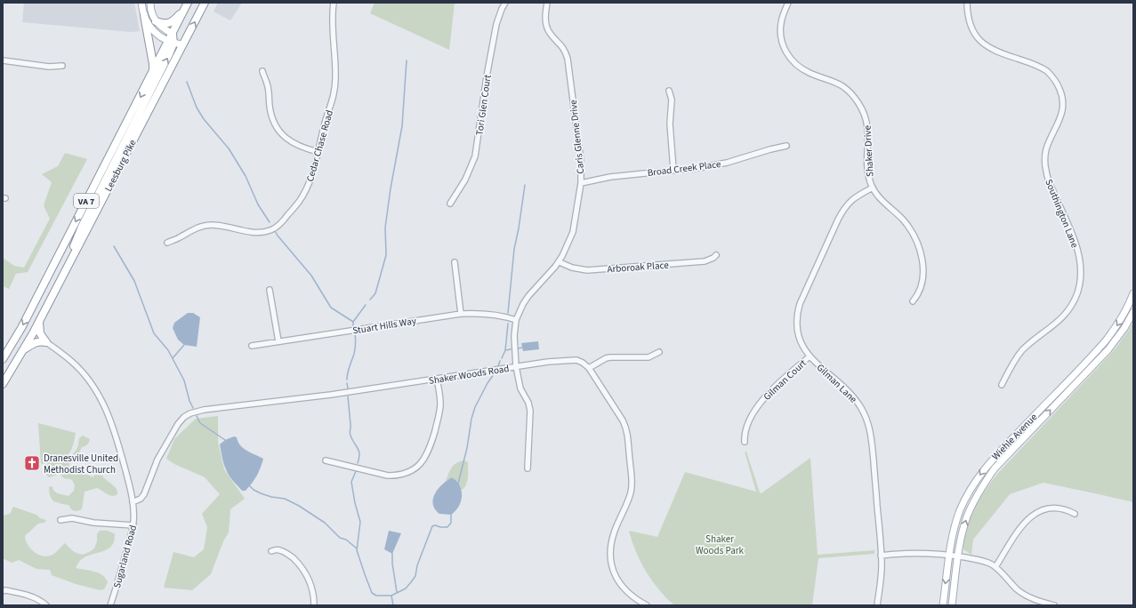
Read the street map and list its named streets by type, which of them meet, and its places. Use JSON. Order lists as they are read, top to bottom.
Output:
{
  "streets": {
    "highway": ["Leesburg Pike", "VA 7"],
    "main road": ["Wiehle Avenue"],
    "street": [
      "Tori Glen Court",
      "Caris Glenne Drive",
      "Cedar Chase Road",
      "Shaker Drive",
      "Broad Creek Place",
      "Southington Lane",
      "Arboroak Place",
      "Stuart Hills Way",
      "Shaker Woods Road",
      "Gilman Court",
      "Gilman Lane",
      "Sugarland Road"
    ]
  },
  "crossings": [
    ["Caris Glenne Drive", "Broad Creek Place"],
    ["Caris Glenne Drive", "Arboroak Place"],
    ["Caris Glenne Drive", "Stuart Hills Way"],
    ["Caris Glenne Drive", "Shaker Woods Road"],
    ["Shaker Drive", "Gilman Lane"],
    ["Shaker Woods Road", "Sugarland Road"],
    ["Gilman Court", "Gilman Lane"]
  ],
  "parks": ["Shaker Woods Park"],
  "places": {
    "church": ["Dranesville United Methodist Church"]
  }
}
